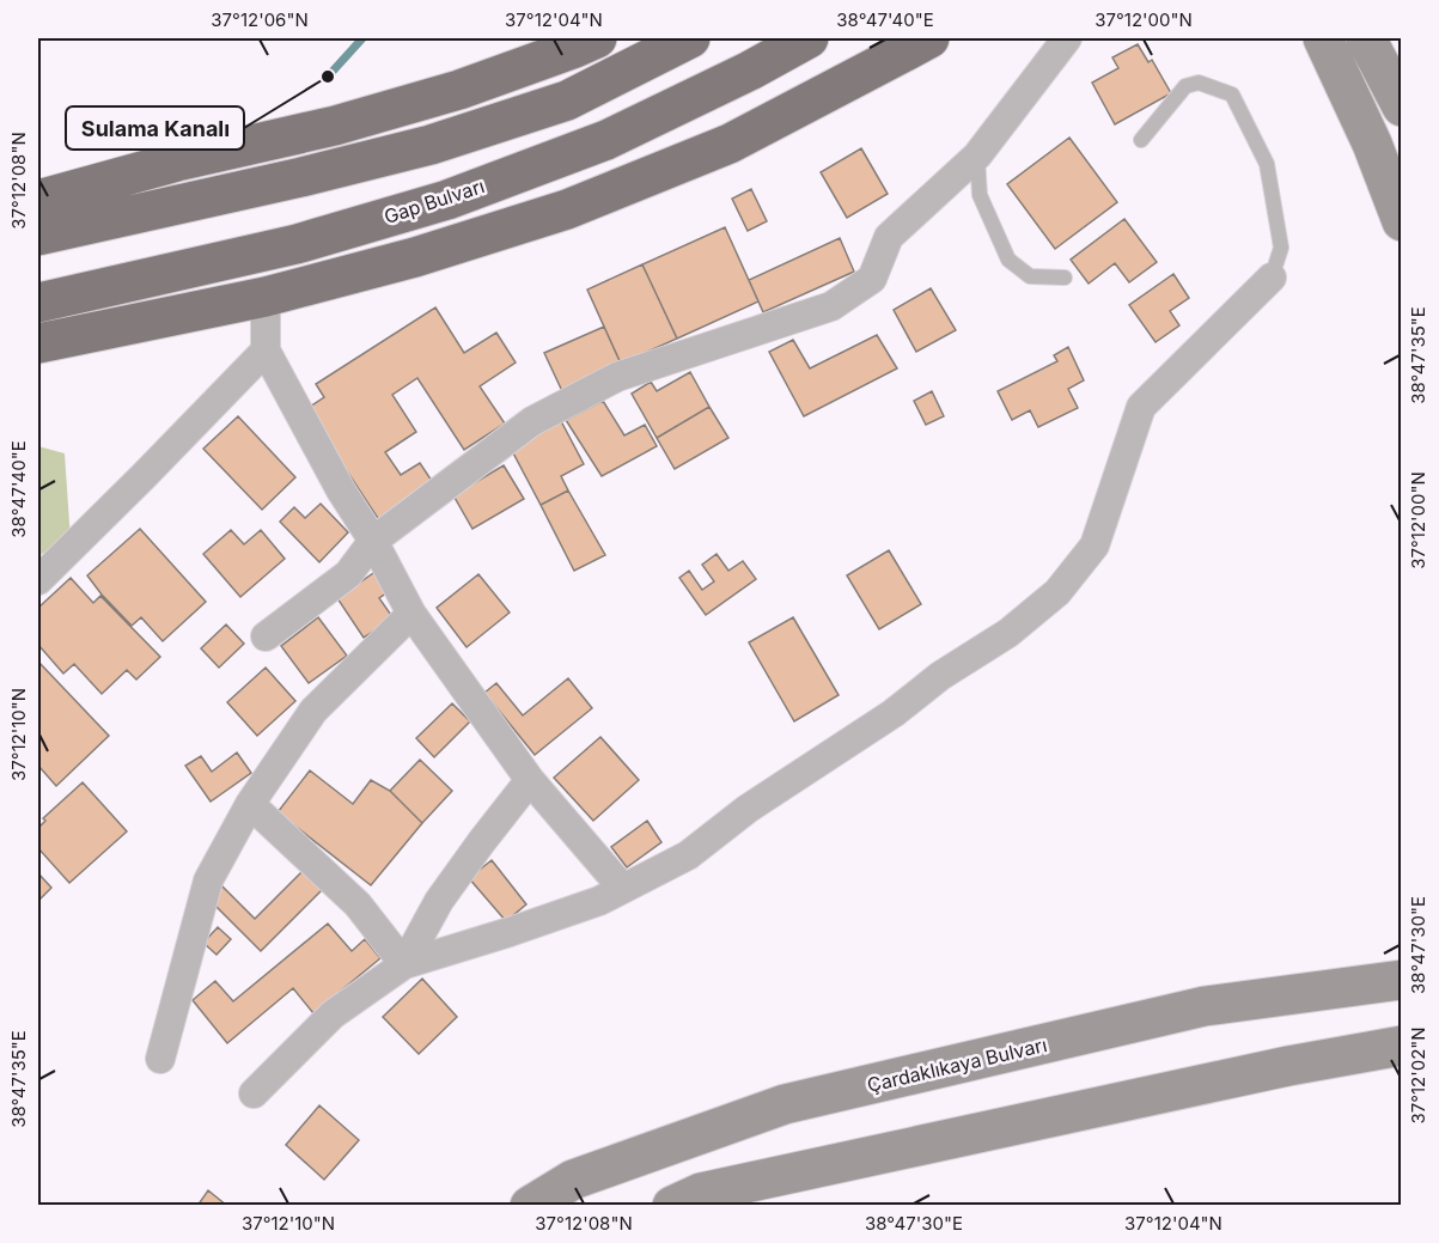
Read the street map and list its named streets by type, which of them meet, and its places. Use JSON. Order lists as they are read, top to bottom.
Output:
{
  "streets": {
    "highway": ["Gap Bulvarı"],
    "main road": ["Çardaklıkaya Bulvarı"]
  },
  "places": ["Sulama Kanalı"],
  "coordinates": [
    "37°12'06\"N",
    "37°12'04\"N",
    "38°47'40\"E",
    "37°12'00\"N",
    "37°12'08\"N",
    "38°47'35\"E",
    "37°12'10\"N",
    "38°47'30\"E",
    "37°12'02\"N"
  ]
}
